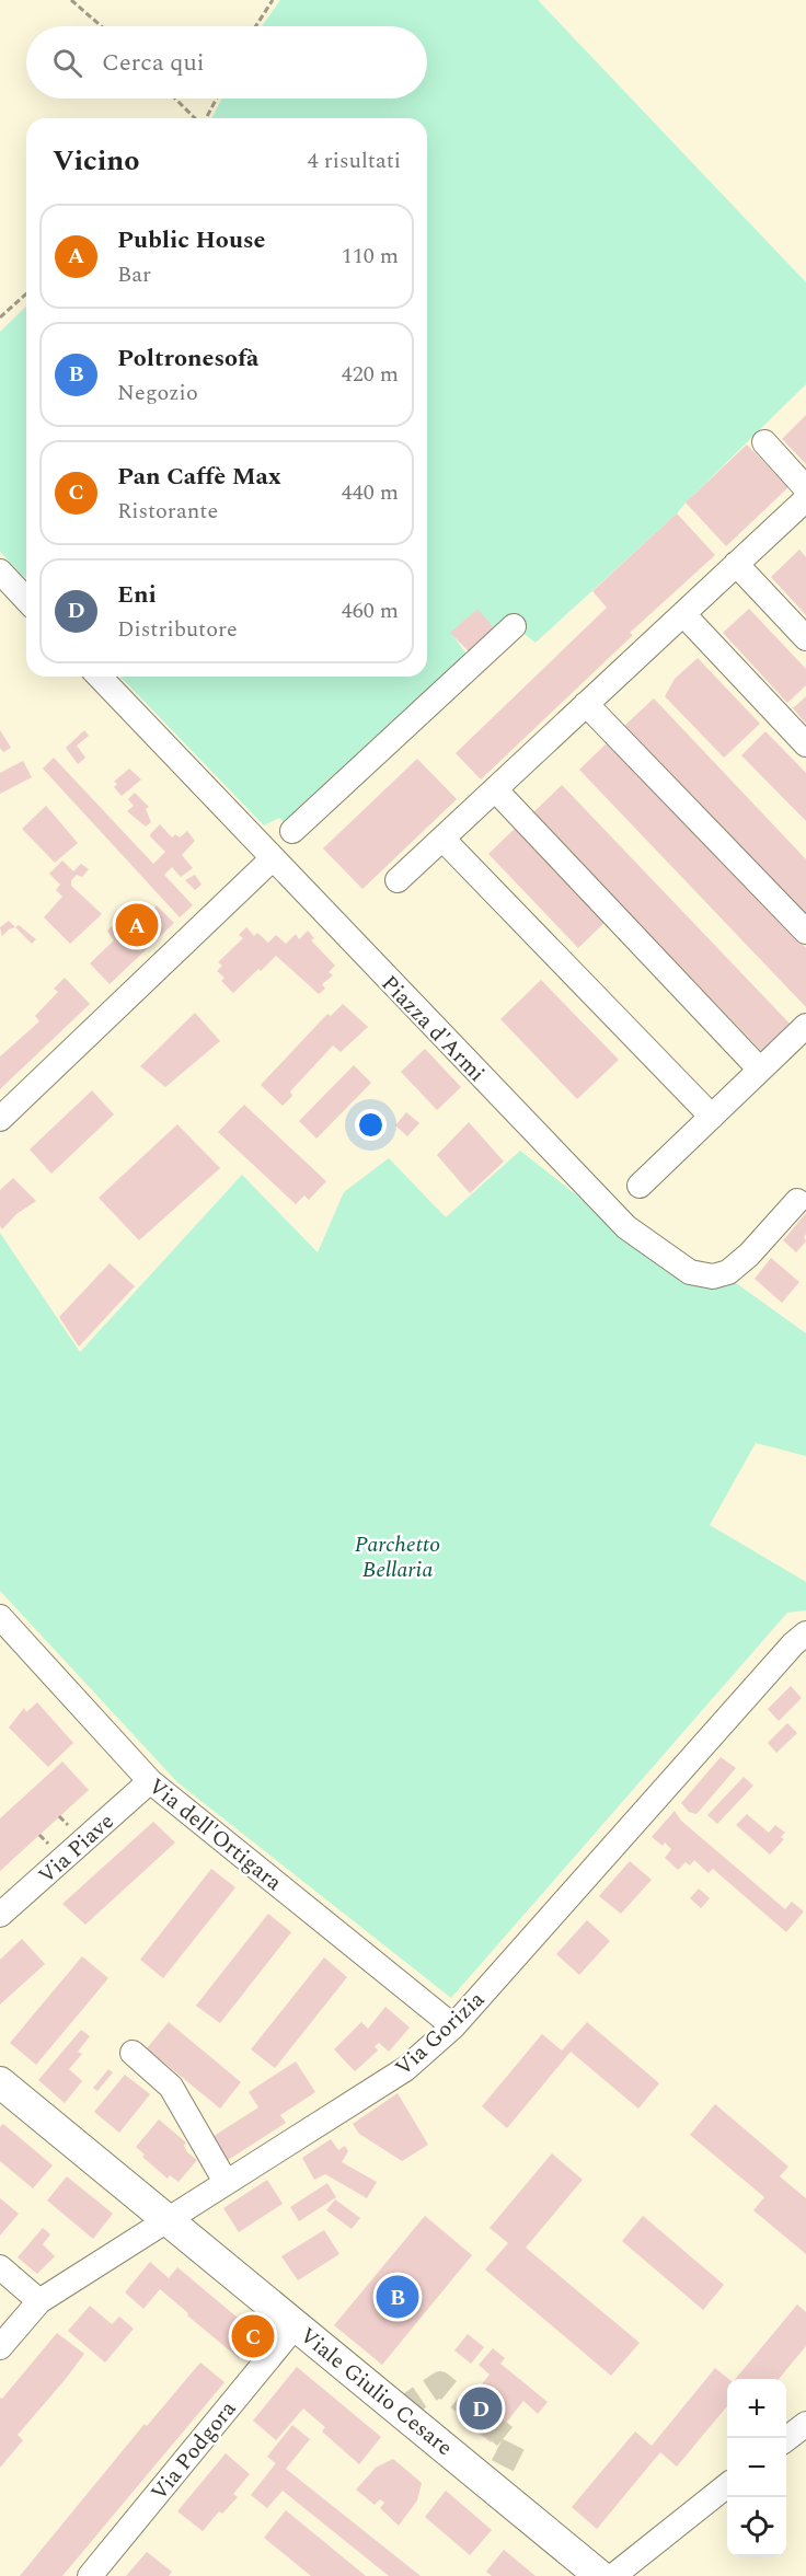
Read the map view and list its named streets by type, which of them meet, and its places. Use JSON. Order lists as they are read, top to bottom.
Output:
{
  "streets": {
    "main road": ["Viale Giulio Cesare"],
    "street": [
      "Piazza d'Armi",
      "Via dell'Ortigara",
      "Via Piave",
      "Via Gorizia",
      "Via Podgora"
    ]
  },
  "crossings": [
    ["Via dell'Ortigara", "Via Piave"],
    ["Via dell'Ortigara", "Via Gorizia"],
    ["Via Gorizia", "Viale Giulio Cesare"],
    ["Viale Giulio Cesare", "Via Podgora"]
  ],
  "parks": ["Parchetto Bellaria"],
  "page": {
    "search": "Cerca qui",
    "heading": ["Vicino", "4 risultati"],
    "list": [
      {
        "mark": "A",
        "name": "Public House",
        "note": "Bar",
        "value": "110 m"
      },
      {
        "mark": "B",
        "name": "Poltronesofà",
        "note": "Negozio",
        "value": "420 m"
      },
      {
        "mark": "C",
        "name": "Pan Caffè Max",
        "note": "Ristorante",
        "value": "440 m"
      },
      {
        "mark": "D",
        "name": "Eni",
        "note": "Distributore",
        "value": "460 m"
      }
    ],
    "pins": [
      "A",
      "B",
      "C",
      "D"
    ],
    "map_buttons": ["+", "−"]
  }
}
